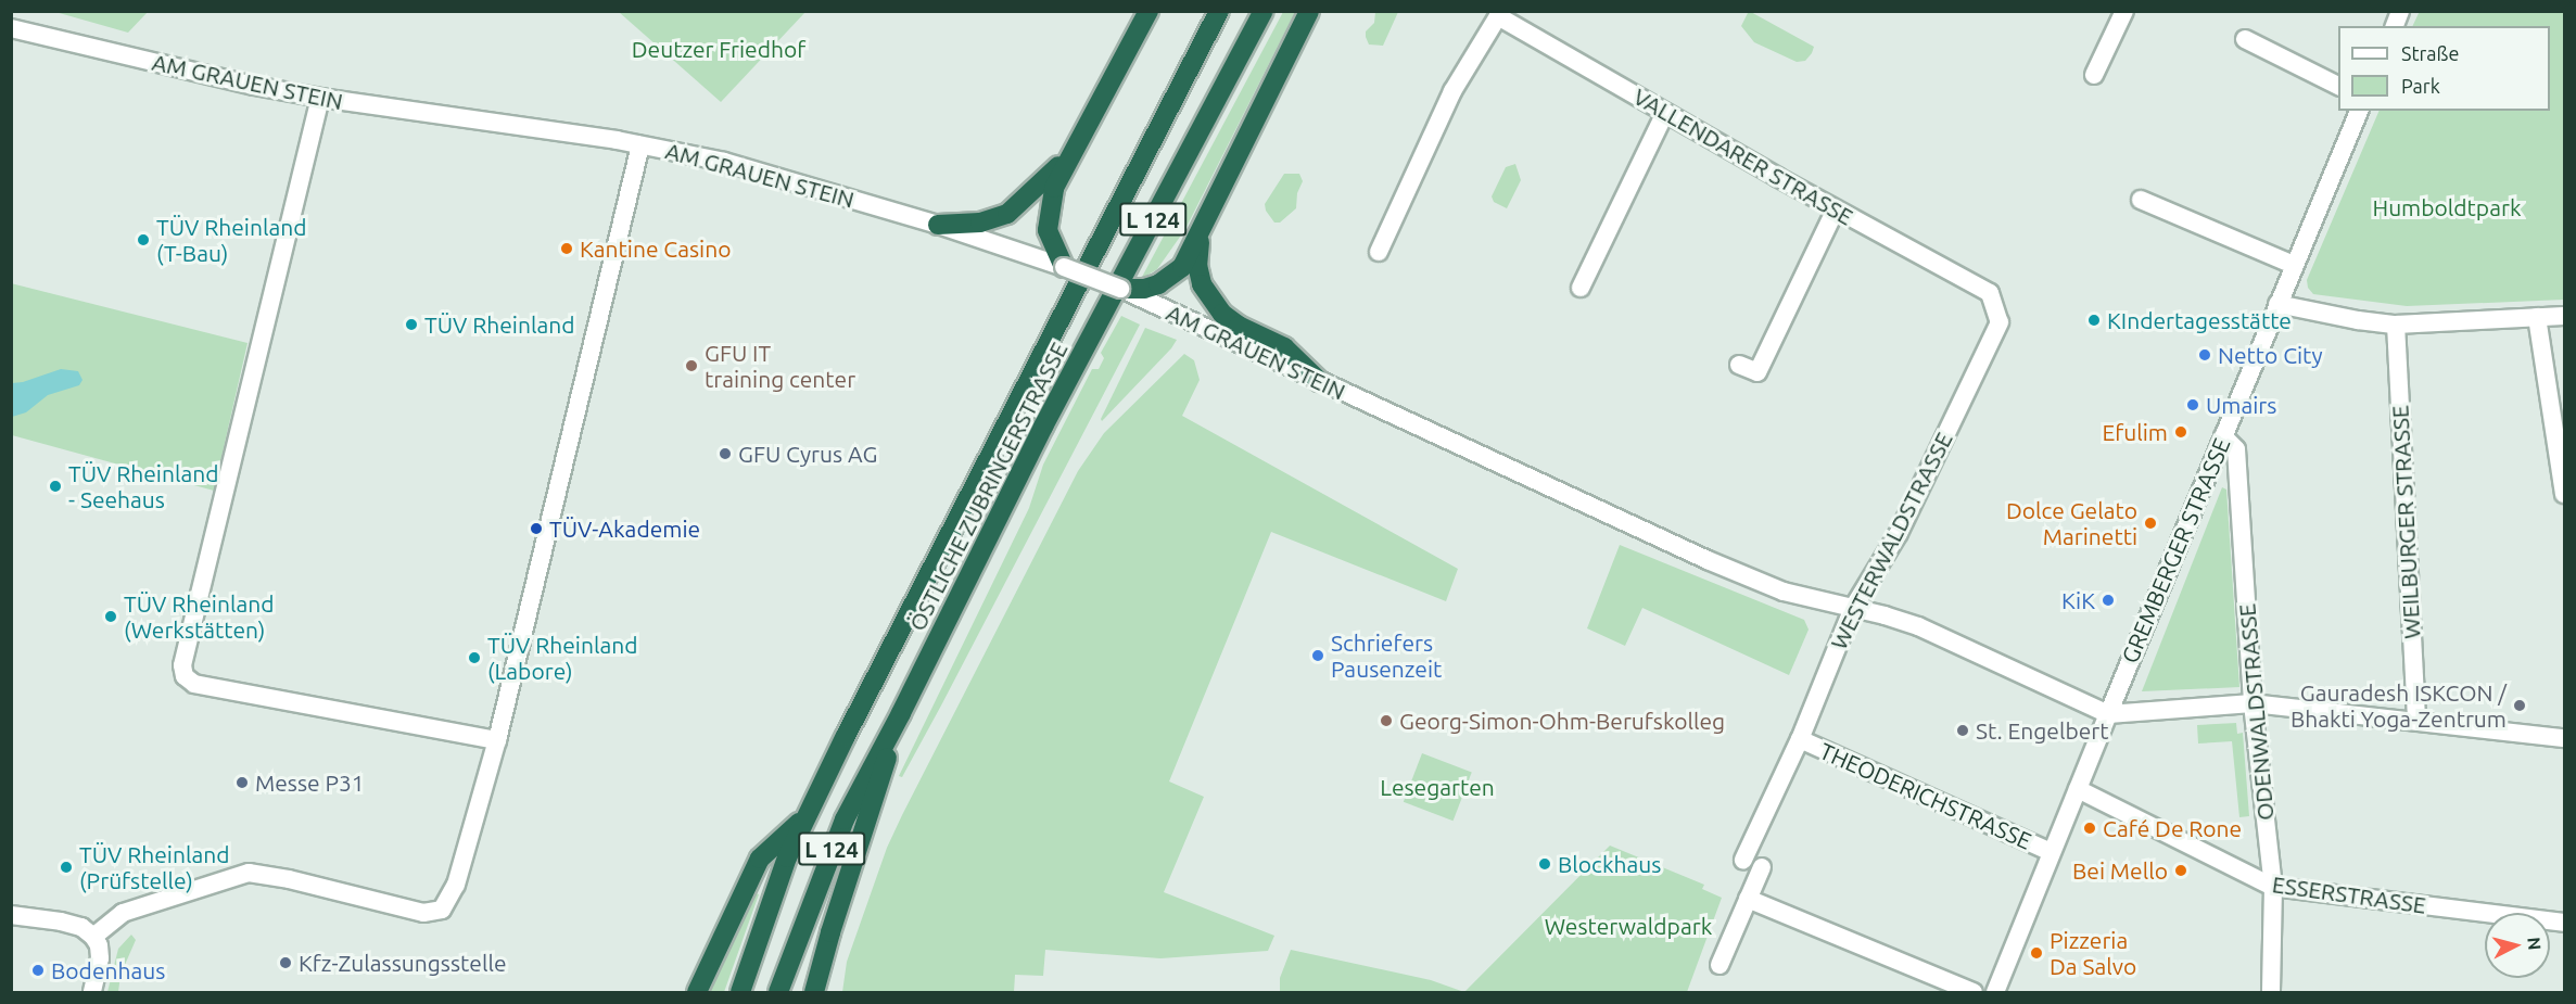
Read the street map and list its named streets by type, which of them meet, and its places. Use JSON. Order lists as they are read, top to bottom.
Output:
{
  "streets": {
    "highway": ["L 124", "ÖSTLICHE ZUBRINGERSTRASSE"],
    "street": [
      "AM GRAUEN STEIN",
      "VALLENDARER STRASSE",
      "WEILBURGER STRASSE",
      "WESTERWALDSTRASSE",
      "GREMBERGER STRASSE",
      "ODENWALDSTRASSE",
      "THEODERICHSTRASSE",
      "ESSERSTRASSE"
    ]
  },
  "crossings": [
    ["AM GRAUEN STEIN", "WESTERWALDSTRASSE"],
    ["AM GRAUEN STEIN", "GREMBERGER STRASSE"],
    ["VALLENDARER STRASSE", "WESTERWALDSTRASSE"],
    ["WESTERWALDSTRASSE", "THEODERICHSTRASSE"],
    ["GREMBERGER STRASSE", "ODENWALDSTRASSE"],
    ["GREMBERGER STRASSE", "THEODERICHSTRASSE"],
    ["GREMBERGER STRASSE", "ESSERSTRASSE"],
    ["ODENWALDSTRASSE", "ESSERSTRASSE"]
  ],
  "parks": [
    "Deutzer Friedhof",
    "Humboldtpark",
    "Lesegarten",
    "Westerwaldpark"
  ],
  "places": [
    "TÜV Rheinland (T-Bau)",
    "Kantine Casino",
    "KIndertagesstätte",
    "TÜV Rheinland",
    "Netto City",
    "GFU IT training center",
    "Umairs",
    "Efulim",
    "GFU Cyrus AG",
    "TÜV Rheinland - Seehaus",
    "Dolce Gelato Marinetti",
    "TÜV-Akademie",
    "KiK",
    "TÜV Rheinland (Werkstätten)",
    "Schriefers Pausenzeit",
    "TÜV Rheinland (Labore)",
    "Gauradesh ISKCON / Bhakti Yoga-Zentrum",
    "Georg-Simon-Ohm-Berufskolleg",
    "St. Engelbert",
    "Messe P31",
    "Café De Rone",
    "Blockhaus",
    "TÜV Rheinland (Prüfstelle)",
    "Bei Mello",
    "Pizzeria Da Salvo",
    "Kfz-Zulassungsstelle",
    "Bodenhaus"
  ],
  "legend": ["Straße", "Park"],
  "north": "right"
}
